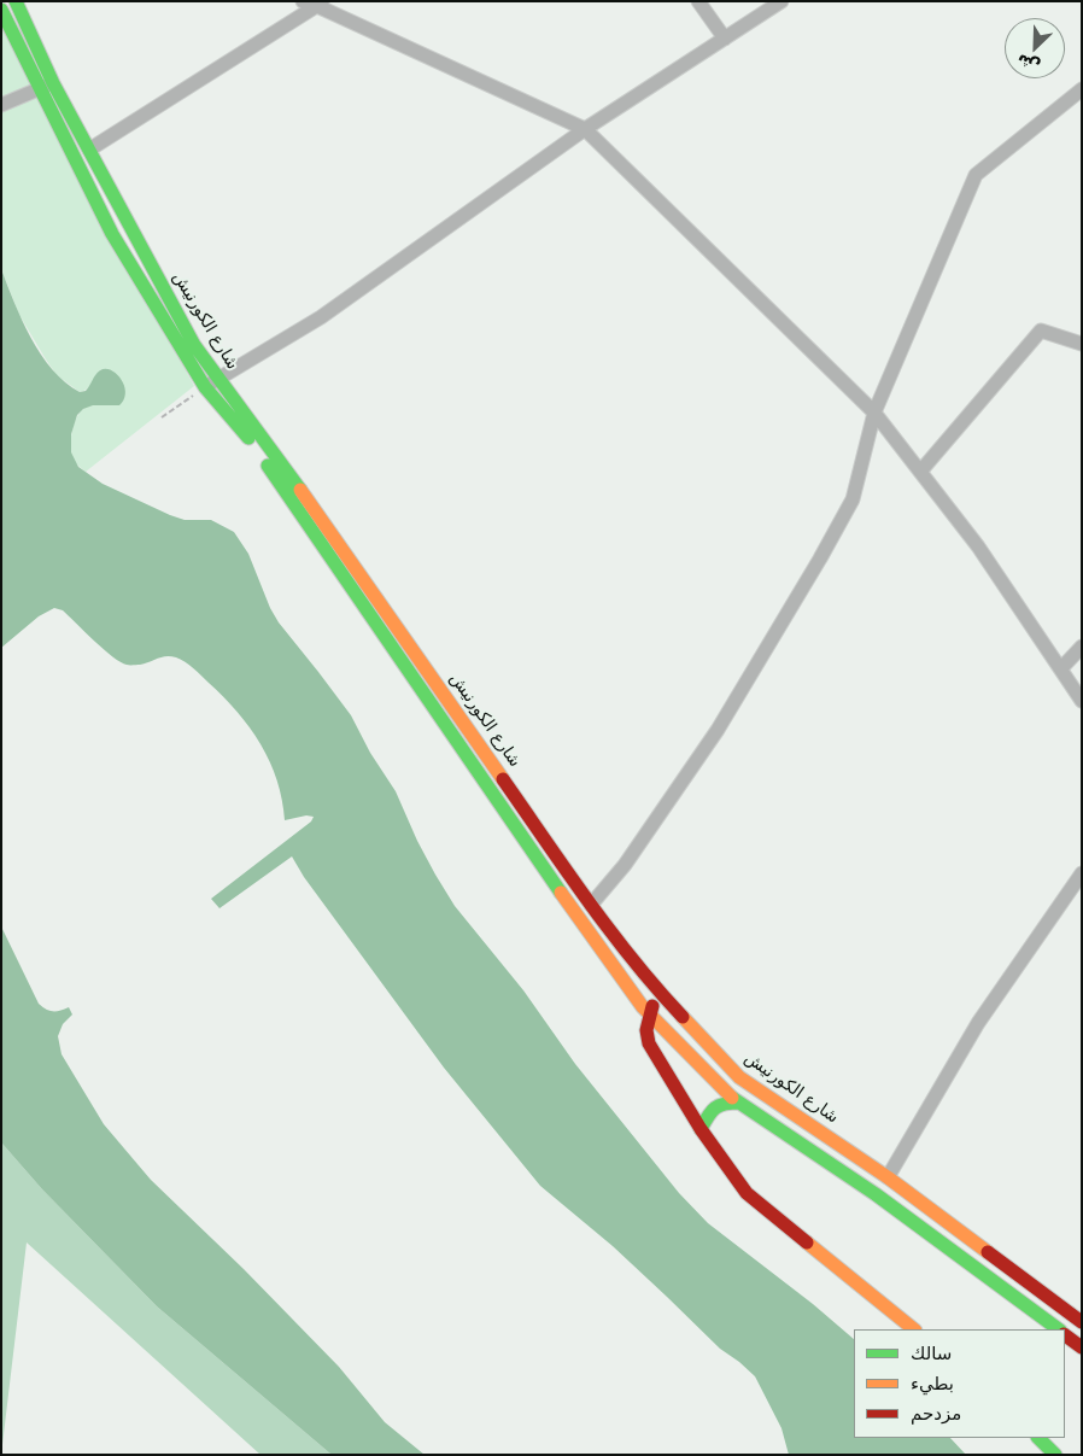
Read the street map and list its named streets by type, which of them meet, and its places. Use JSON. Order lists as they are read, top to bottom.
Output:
{
  "streets": {
    "main road": ["شارع الكورنيش"]
  },
  "legend": ["سالك", "بطيء", "مزدحم"],
  "north": "bottom left"
}
